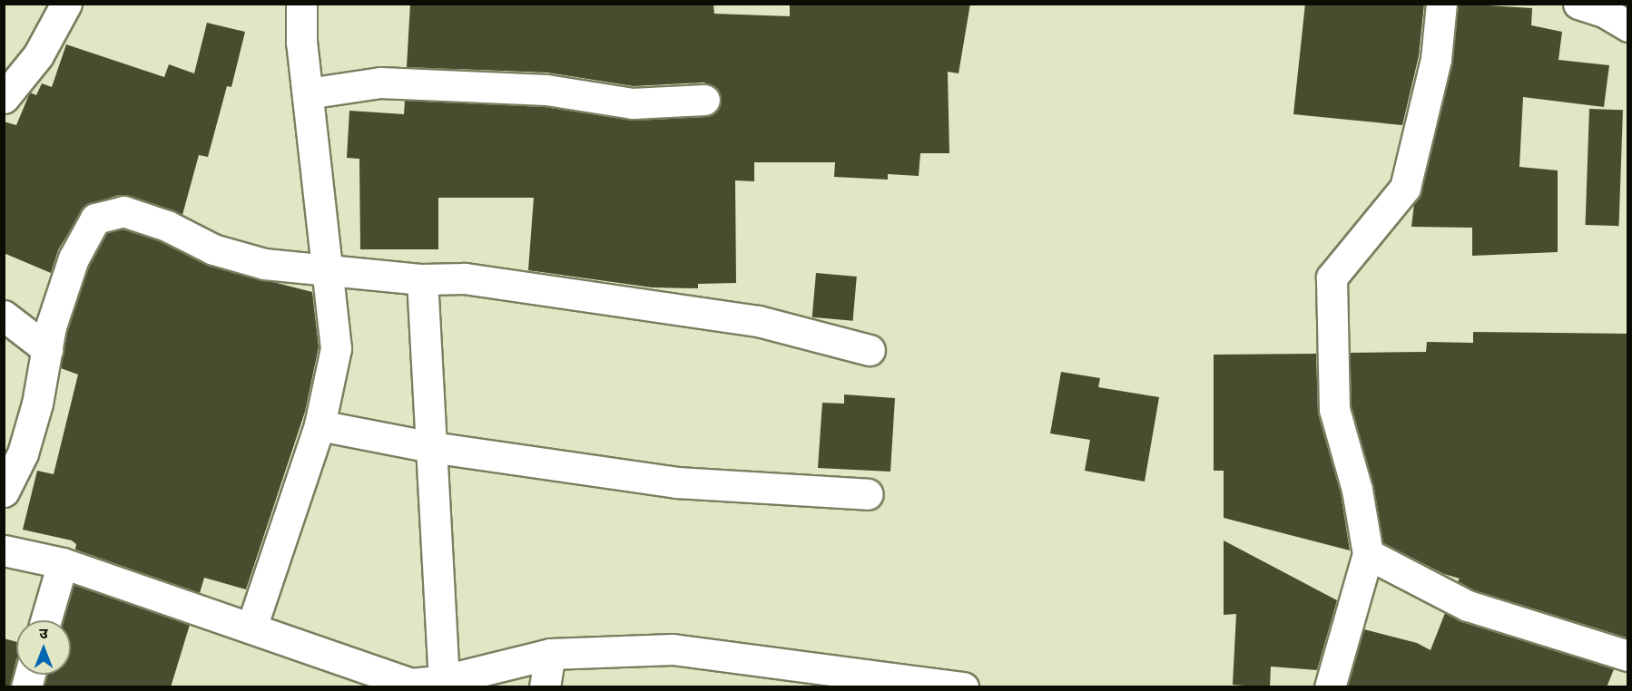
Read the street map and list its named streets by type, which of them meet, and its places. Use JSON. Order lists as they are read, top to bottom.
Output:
{
  "north": "top"
}
